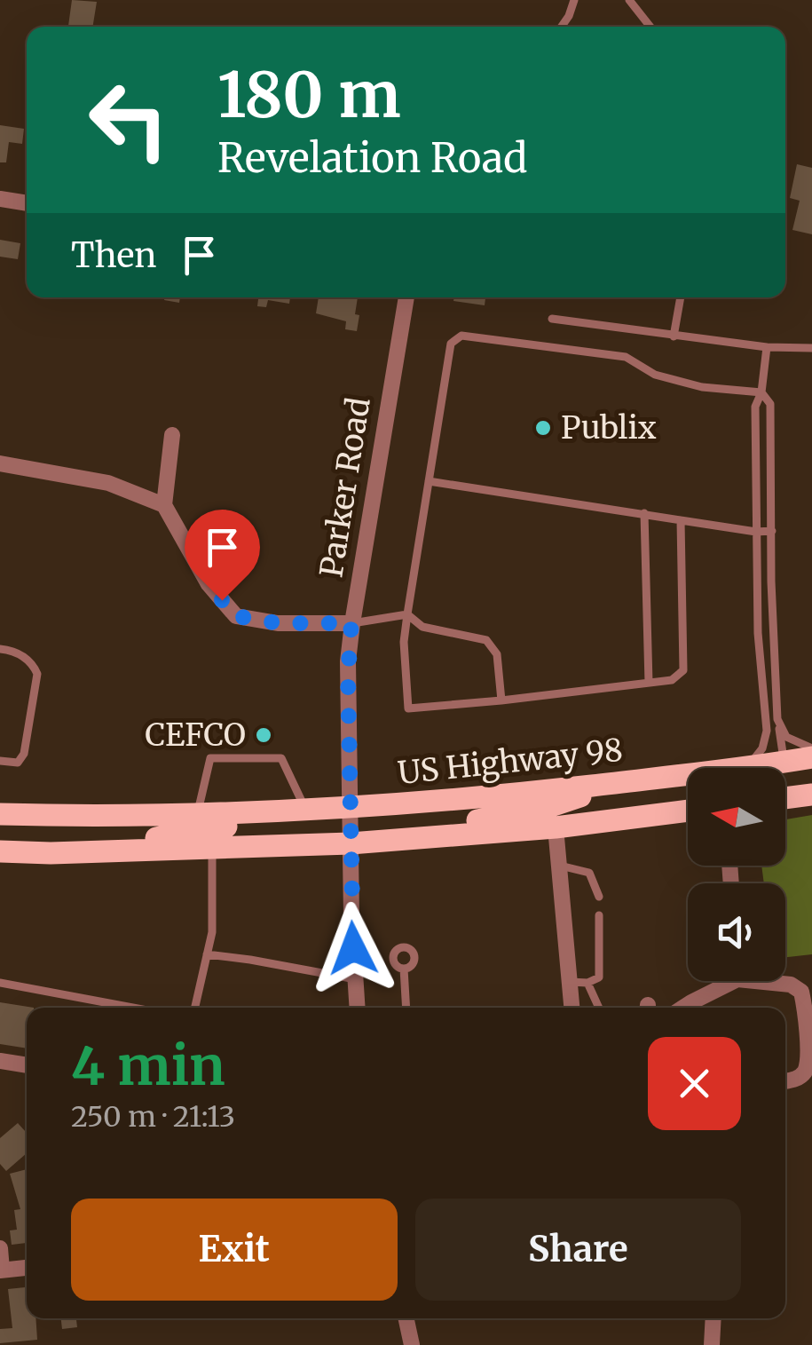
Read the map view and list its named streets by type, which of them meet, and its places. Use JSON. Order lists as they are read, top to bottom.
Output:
{
  "streets": {
    "main road": ["US Highway 98"],
    "street": ["Parker Road"]
  },
  "crossings": [
    ["Parker Road", "US Highway 98"]
  ],
  "places": ["Publix", "CEFCO"],
  "north": "left",
  "page": {
    "turn": ["180 m", "Revelation Road"],
    "then": "Then",
    "heading": ["4 min", "250 m · 21:13"],
    "buttons": ["Exit", "Share"]
  }
}
